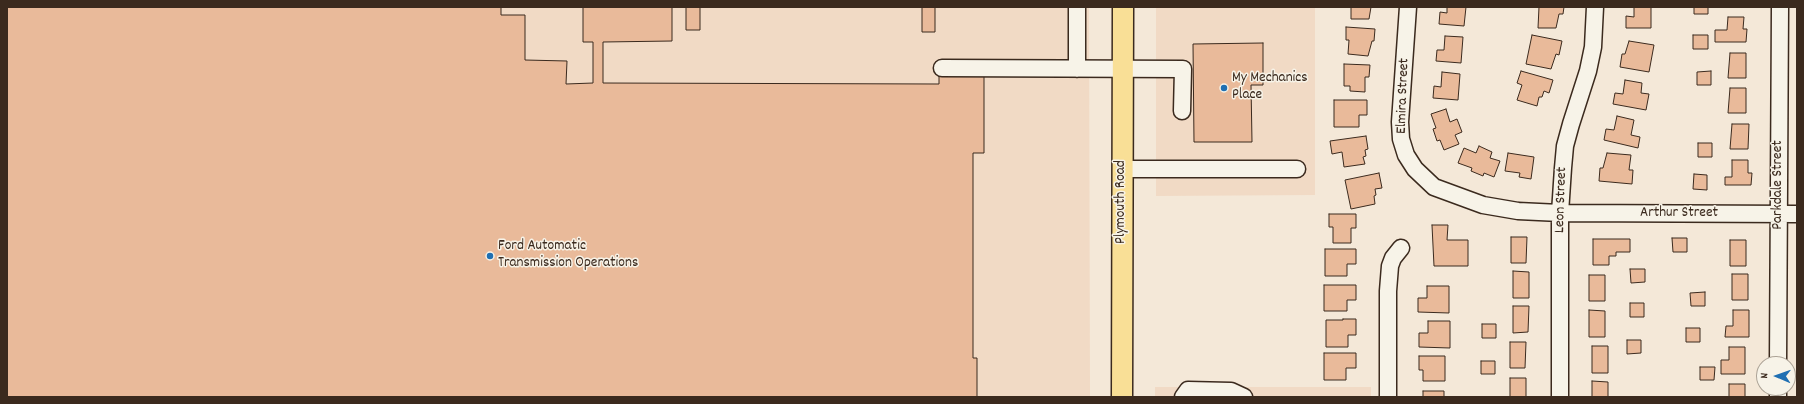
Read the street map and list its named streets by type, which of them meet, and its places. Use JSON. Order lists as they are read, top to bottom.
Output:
{
  "streets": {
    "main road": ["Plymouth Road"],
    "street": [
      "Elmira Street",
      "Parkdale Street",
      "Leon Street",
      "Arthur Street"
    ]
  },
  "crossings": [
    ["Elmira Street", "Leon Street"],
    ["Elmira Street", "Arthur Street"],
    ["Parkdale Street", "Arthur Street"],
    ["Leon Street", "Arthur Street"]
  ],
  "places": ["My Mechanics Place", "Ford Automatic Transmission Operations"],
  "north": "left"
}
